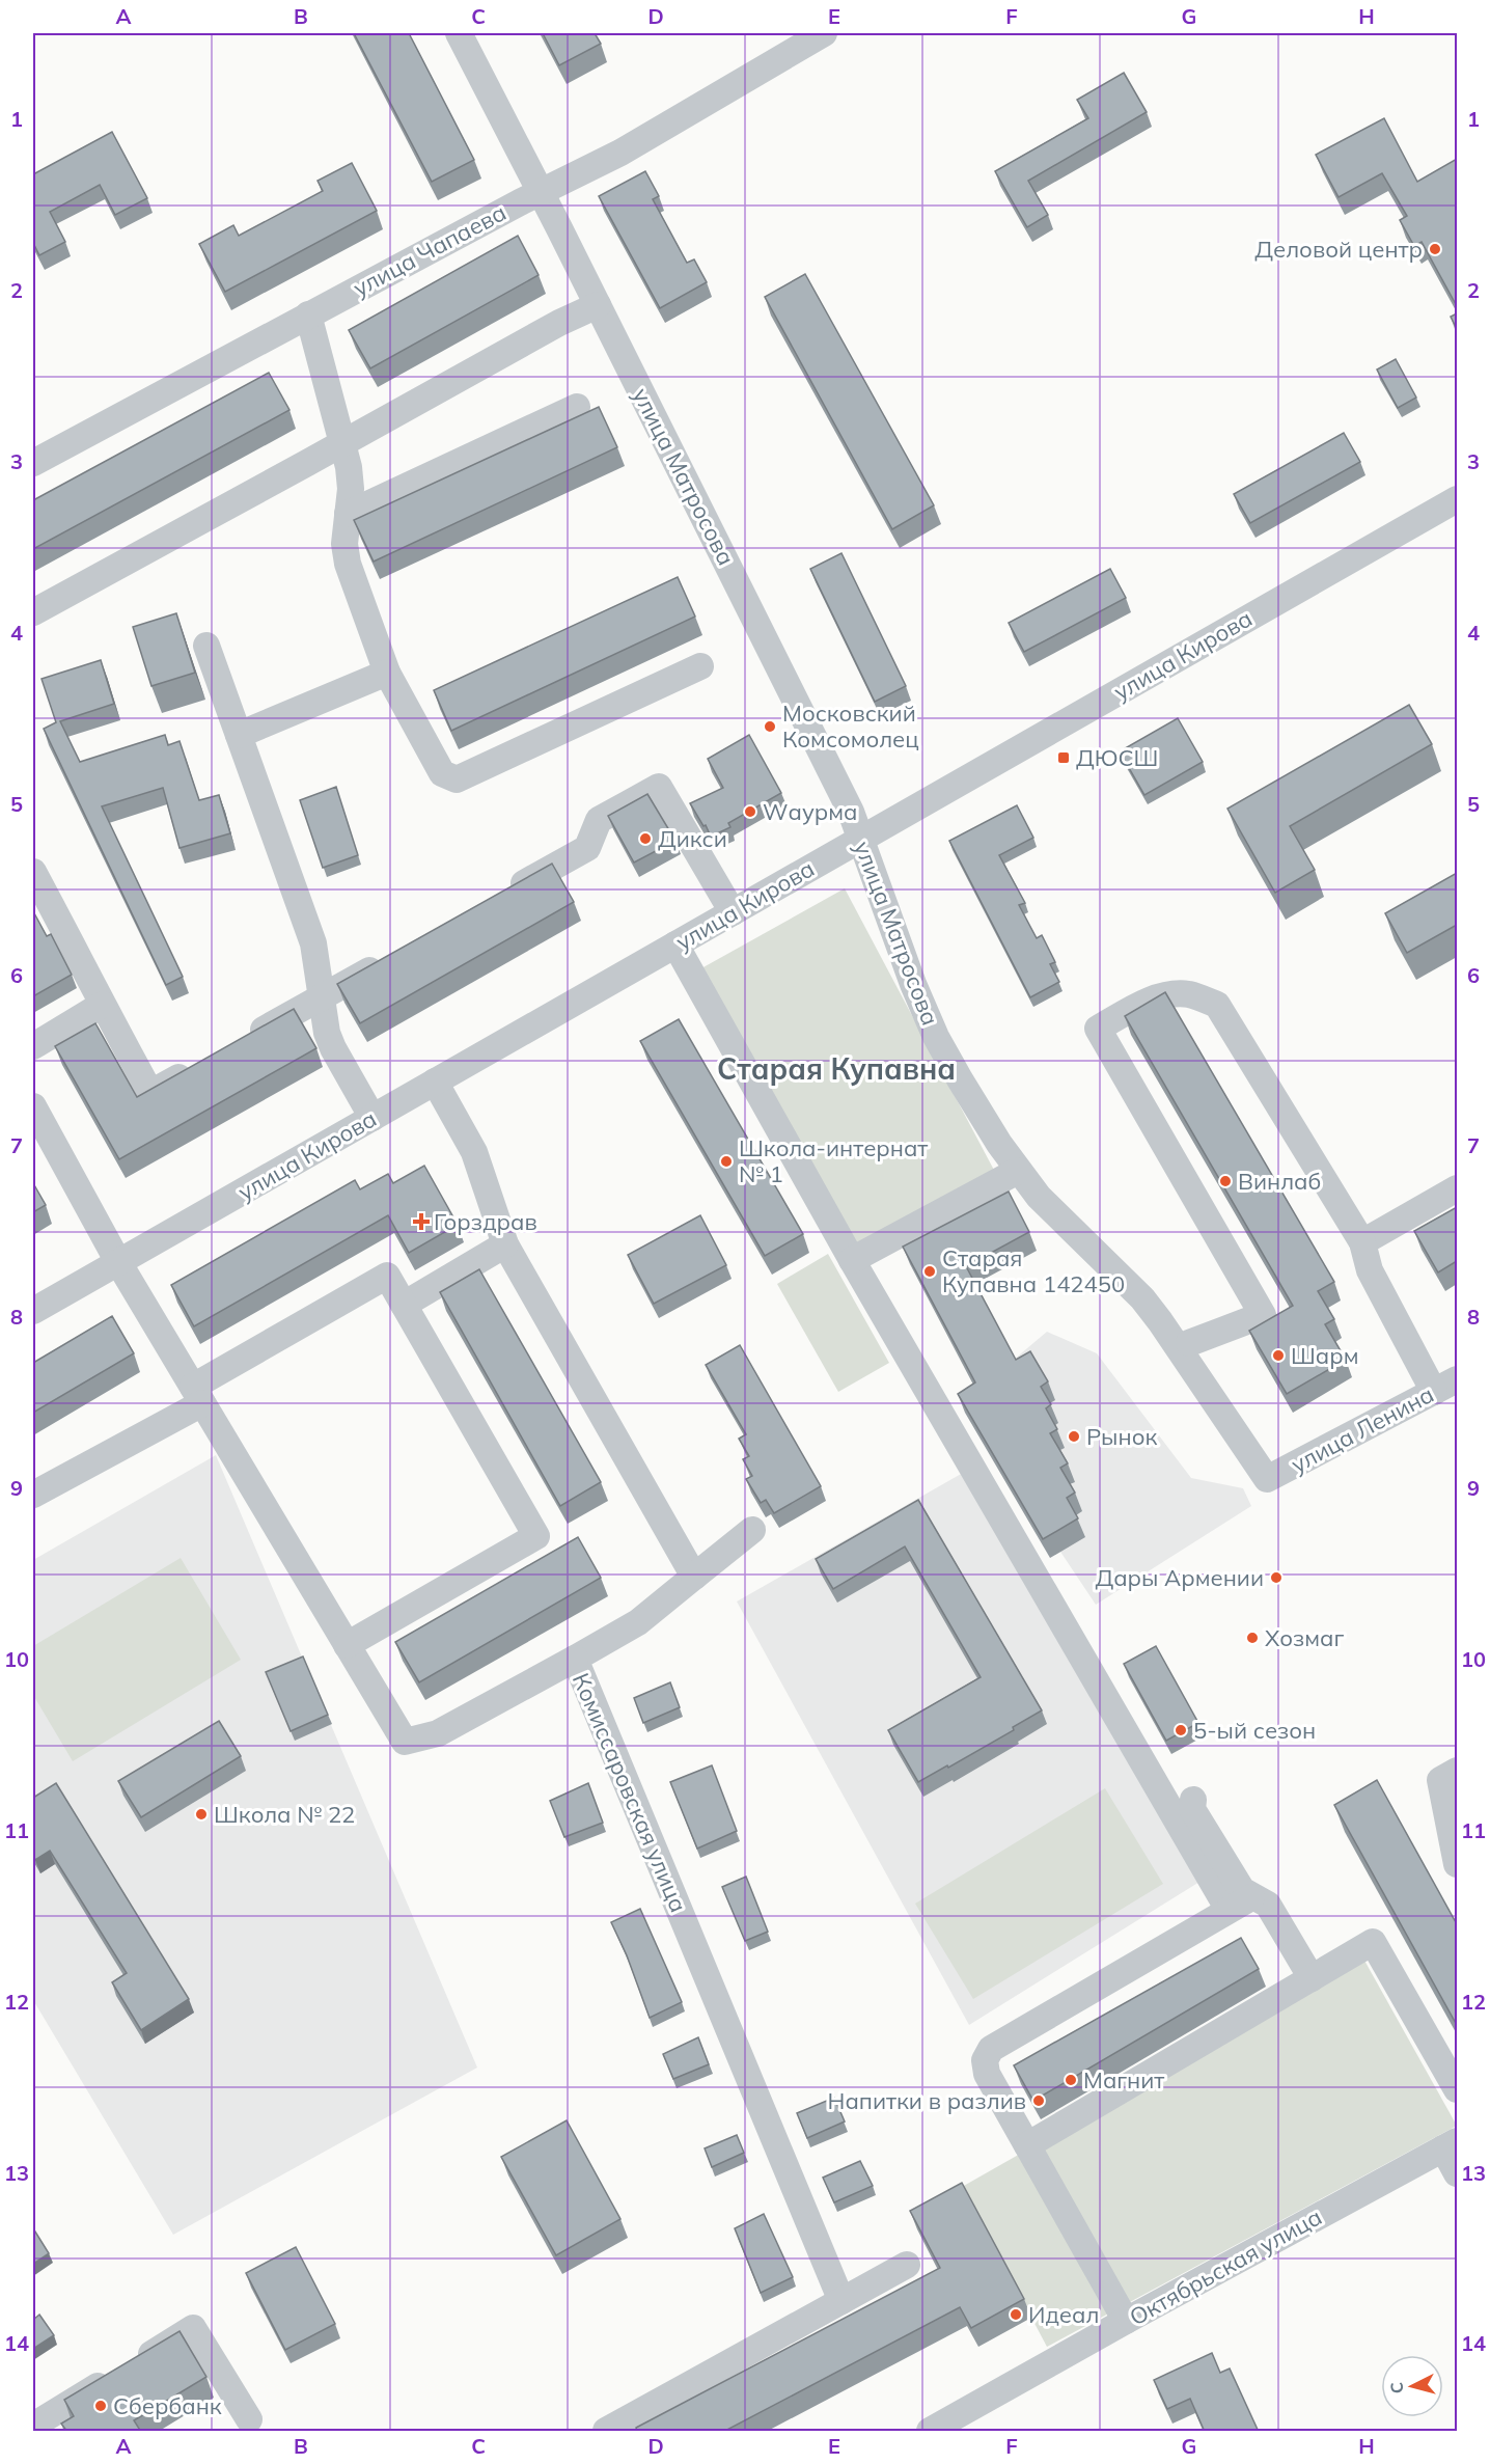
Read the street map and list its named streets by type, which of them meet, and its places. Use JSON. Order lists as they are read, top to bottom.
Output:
{
  "streets": {
    "street": [
      "улица Чапаева",
      "улица Матросова",
      "улица Кирова",
      "улица Ленина",
      "Комиссаровская улица",
      "Октябрьская улица"
    ]
  },
  "crossings": [
    ["улица Чапаева", "улица Матросова"],
    ["улица Матросова", "улица Кирова"],
    ["улица Матросова", "улица Ленина"]
  ],
  "districts": ["Старая Купавна"],
  "places": {
    "other": [
      "Деловой центр",
      "Московский Комсомолец",
      "Wаурма",
      "Дикси",
      "Школа-интернат № 1",
      "Винлаб",
      "Старая Купавна 142450",
      "Шарм",
      "Рынок",
      "Дары Армении",
      "Хозмаг",
      "5-ый сезон",
      "Школа № 22",
      "Магнит",
      "Напитки в разлив",
      "Идеал",
      "Сбербанк"
    ],
    "transit": ["ДЮСШ"],
    "health": ["Горздрав"]
  },
  "north": "left",
  "grid": {
    "columns": [
      "A",
      "B",
      "C",
      "D",
      "E",
      "F",
      "G",
      "H"
    ],
    "rows": [
      "1",
      "2",
      "3",
      "4",
      "5",
      "6",
      "7",
      "8",
      "9",
      "10",
      "11",
      "12",
      "13",
      "14"
    ]
  }
}
